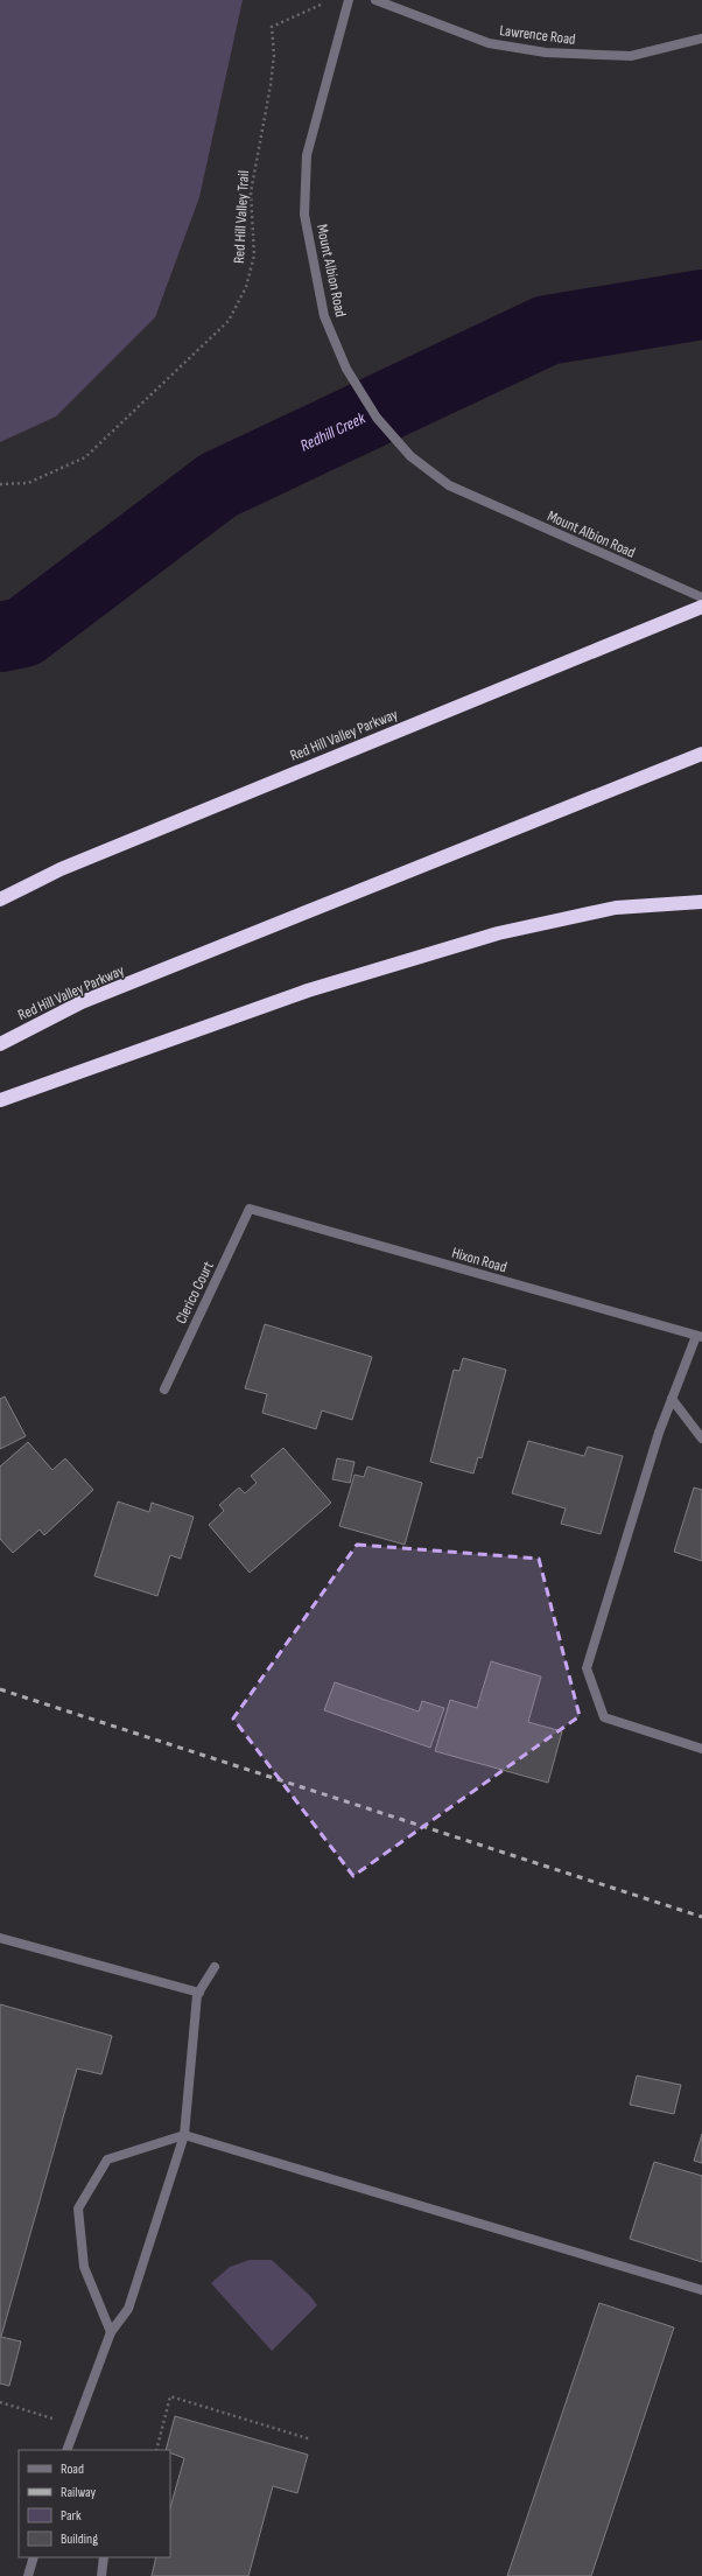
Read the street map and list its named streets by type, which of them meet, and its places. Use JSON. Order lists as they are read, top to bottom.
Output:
{
  "streets": {
    "highway": ["Red Hill Valley Parkway"],
    "street": [
      "Lawrence Road",
      "Mount Albion Road",
      "Hixon Road",
      "Clerico Court"
    ],
    "path": ["Red Hill Valley Trail"]
  },
  "crossings": [
    ["Hixon Road", "Clerico Court"]
  ],
  "water": ["Redhill Creek"],
  "legend": [
    "Road",
    "Railway",
    "Park",
    "Building"
  ]
}
